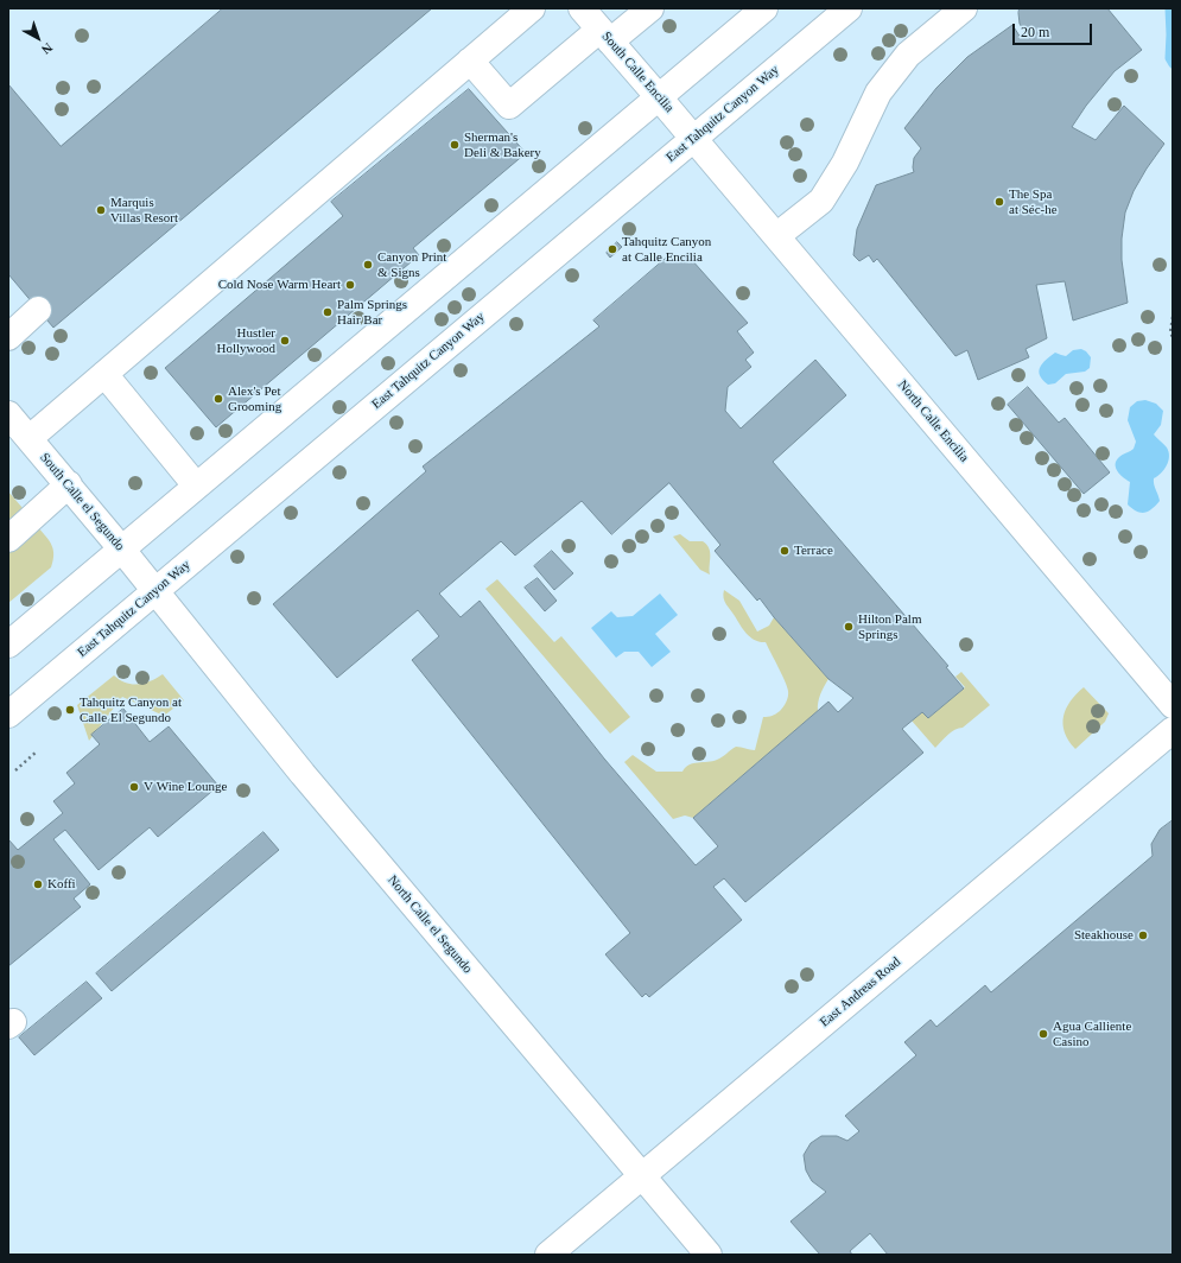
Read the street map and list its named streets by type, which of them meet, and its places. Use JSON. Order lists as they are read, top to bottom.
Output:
{
  "streets": {
    "street": [
      "South Calle Encilia",
      "East Tahquitz Canyon Way",
      "North Calle Encilia",
      "South Calle el Segundo",
      "North Calle el Segundo",
      "East Andreas Road"
    ]
  },
  "crossings": [
    ["South Calle Encilia", "East Tahquitz Canyon Way"],
    ["South Calle Encilia", "North Calle Encilia"],
    ["East Tahquitz Canyon Way", "North Calle Encilia"],
    ["East Tahquitz Canyon Way", "South Calle el Segundo"],
    ["East Tahquitz Canyon Way", "North Calle el Segundo"],
    ["South Calle el Segundo", "North Calle el Segundo"],
    ["North Calle el Segundo", "East Andreas Road"]
  ],
  "places": [
    "Sherman's Deli & Bakery",
    "The Spa at Séc-he",
    "Marquis Villas Resort",
    "Tahquitz Canyon at Calle Encilia",
    "Canyon Print & Signs",
    "Cold Nose Warm Heart",
    "Palm Springs Hair Bar",
    "Hustler Hollywood",
    "Alex's Pet Grooming",
    "Terrace",
    "Hilton Palm Springs",
    "Tahquitz Canyon at Calle El Segundo",
    "V Wine Lounge",
    "Koffi",
    "Steakhouse",
    "Agua Calliente Casino"
  ],
  "scale_bar": "20 m",
  "north": "bottom right"
}
